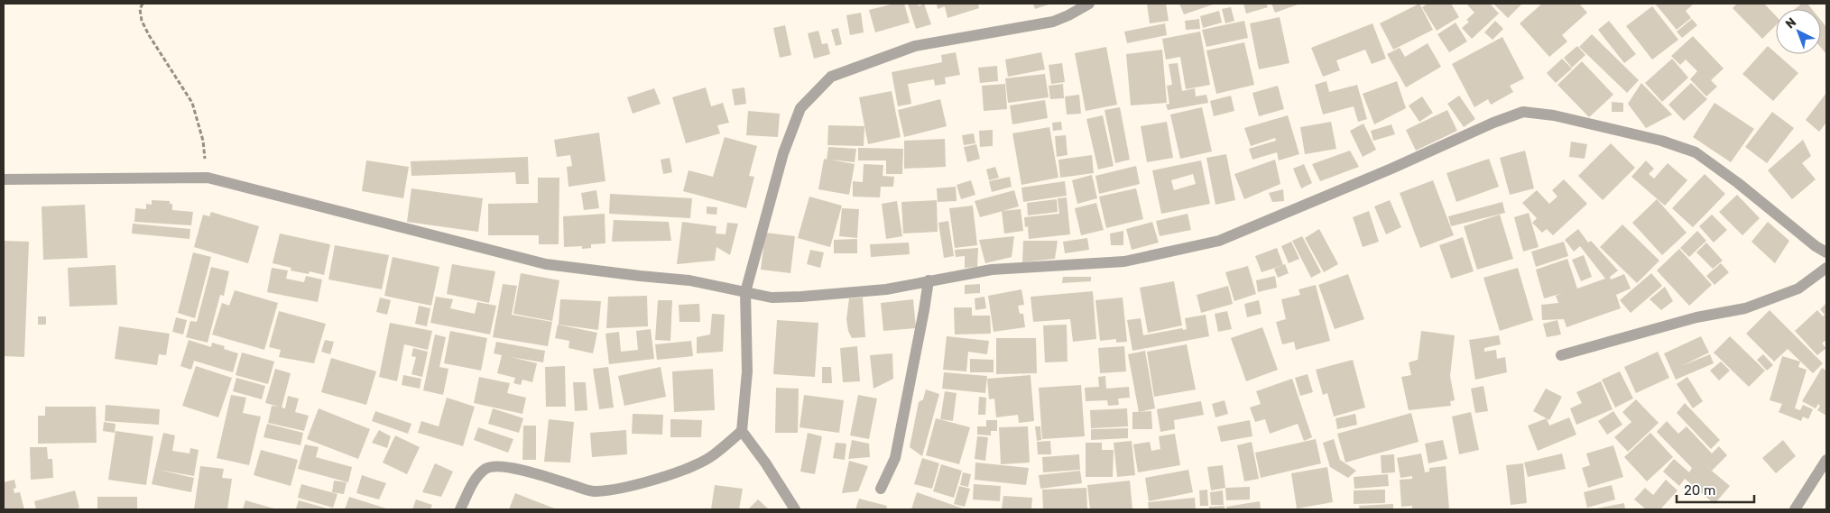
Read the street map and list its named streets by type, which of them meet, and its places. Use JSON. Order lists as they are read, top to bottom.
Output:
{
  "scale_bar": "20 m",
  "north": "top left"
}
